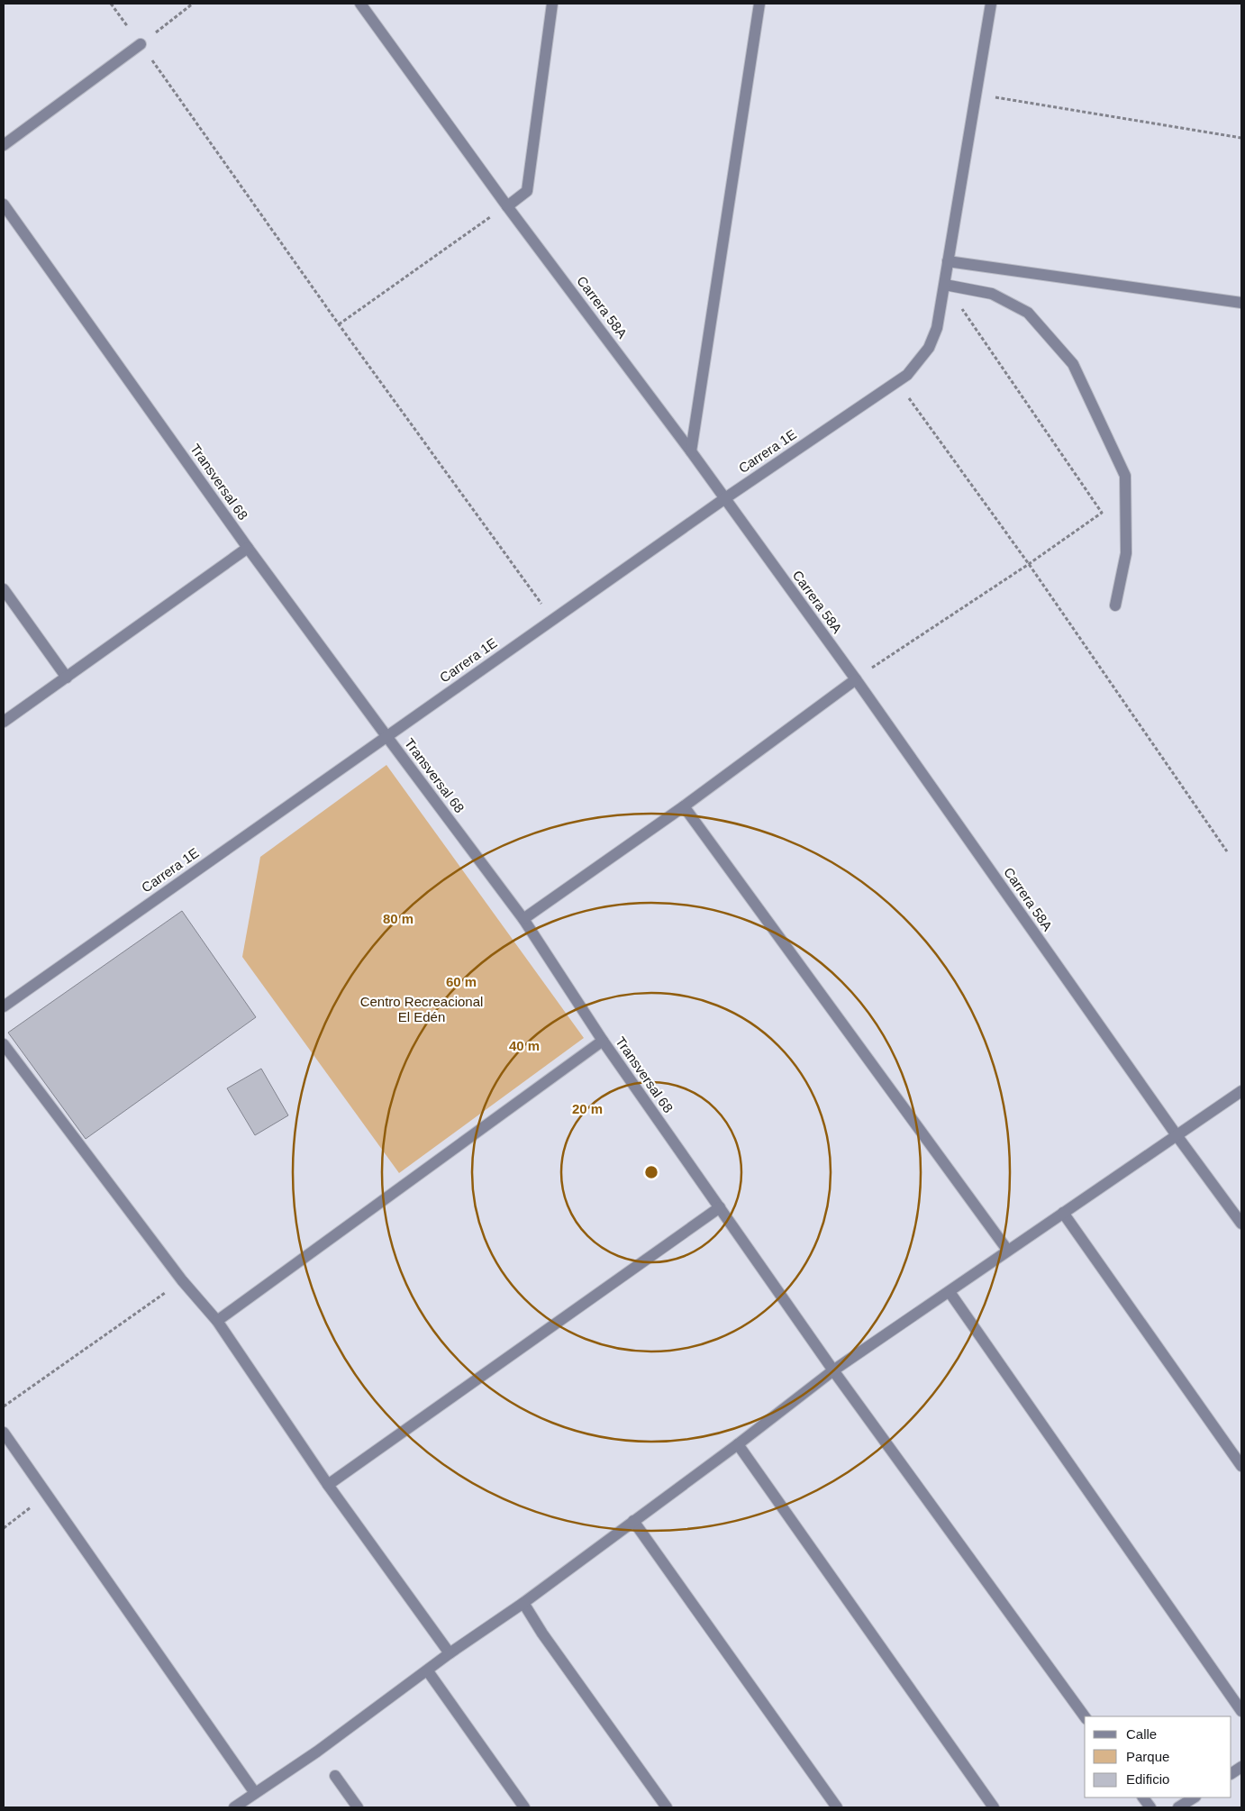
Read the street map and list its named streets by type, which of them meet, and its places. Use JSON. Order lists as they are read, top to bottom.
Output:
{
  "streets": {
    "street": ["Carrera 58A", "Carrera 1E", "Transversal 68"]
  },
  "crossings": [
    ["Carrera 58A", "Carrera 1E"],
    ["Carrera 1E", "Transversal 68"]
  ],
  "parks": ["Centro Recreacional El Edén"],
  "legend": ["Calle", "Parque", "Edificio"],
  "rings": [
    "80 m",
    "60 m",
    "40 m",
    "20 m"
  ]
}
